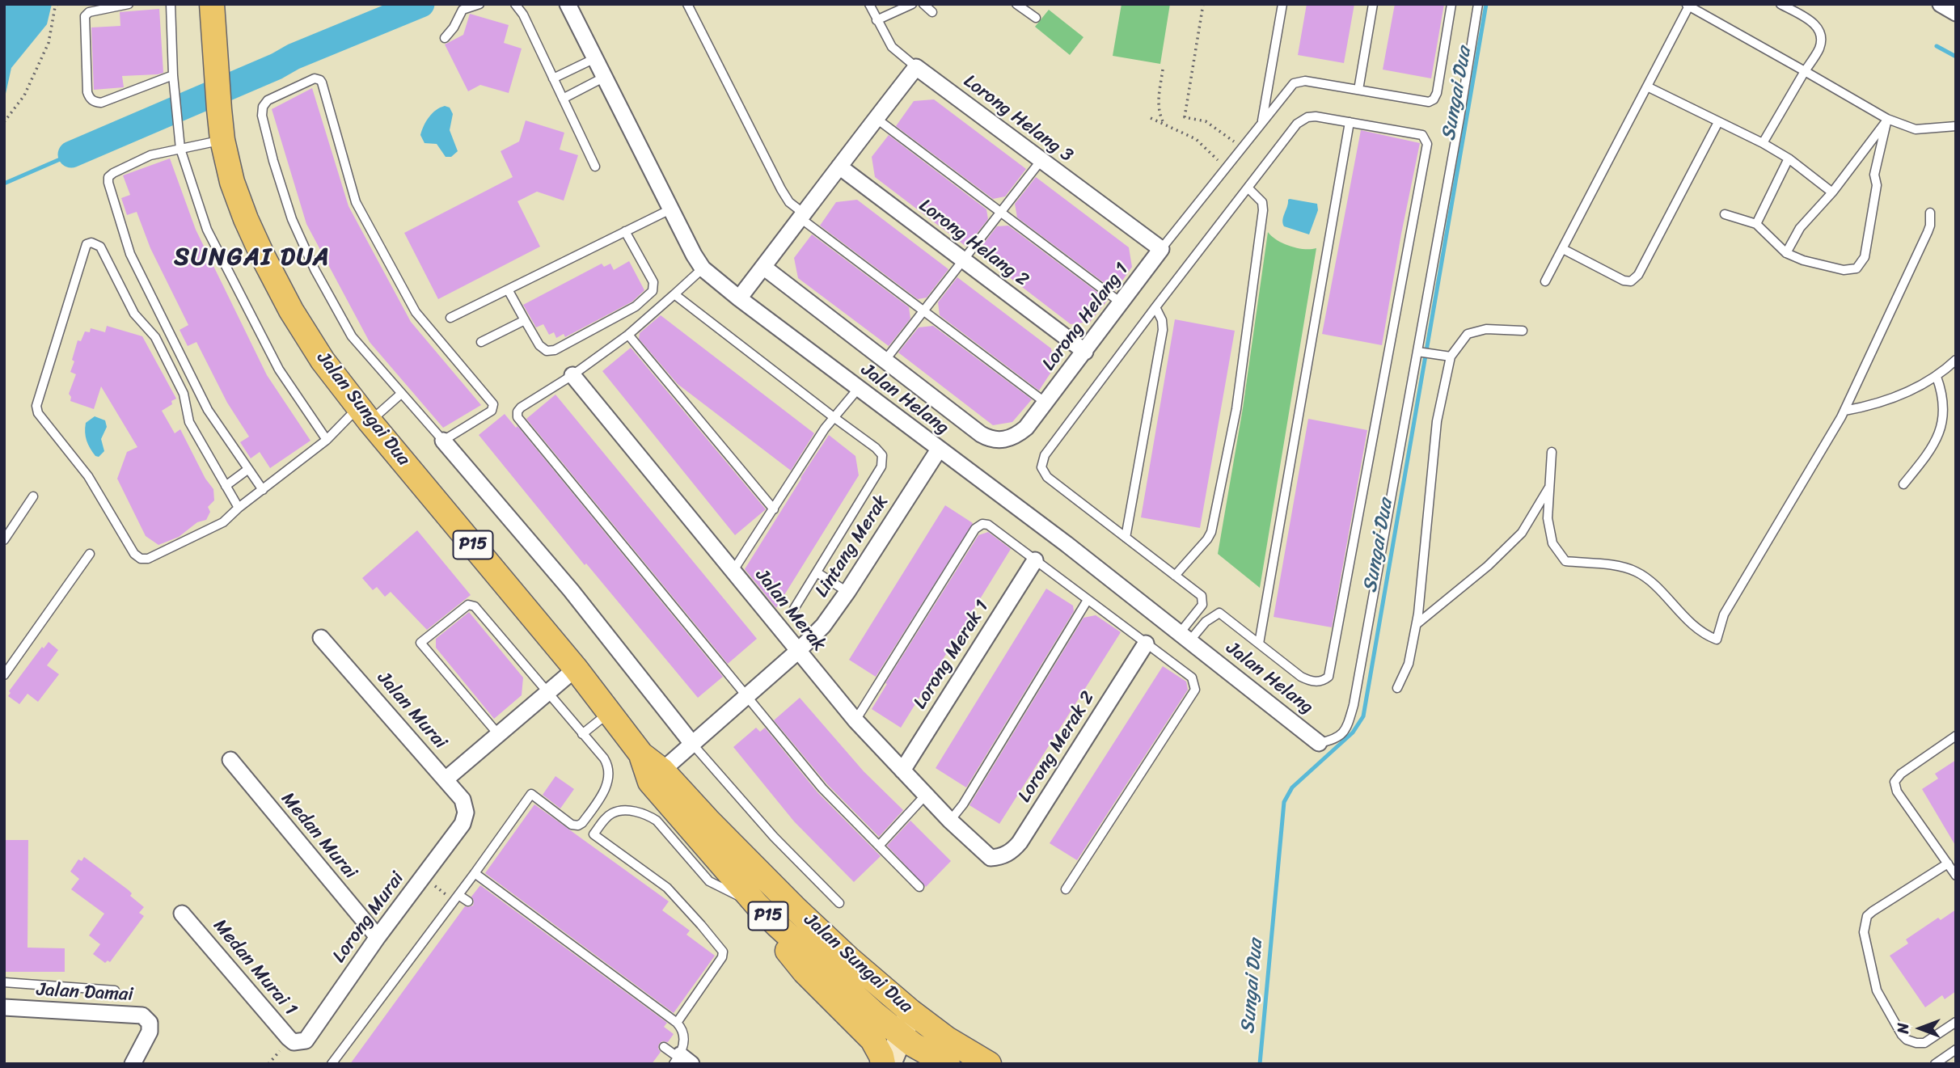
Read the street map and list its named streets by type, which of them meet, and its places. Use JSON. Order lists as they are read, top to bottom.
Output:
{
  "streets": {
    "main road": ["Jalan Sungai Dua", "P15"],
    "street": [
      "Lorong Helang 3",
      "Lorong Helang 2",
      "Lorong Helang 1",
      "Jalan Helang",
      "Lintang Merak",
      "Jalan Merak",
      "Lorong Merak 1",
      "Jalan Murai",
      "Lorong Merak 2",
      "Medan Murai",
      "Lorong Murai",
      "Medan Murai 1",
      "Jalan Damai"
    ]
  },
  "crossings": [
    ["Lorong Helang 3", "Lorong Helang 1"],
    ["Lorong Helang 2", "Lorong Helang 1"],
    ["Jalan Helang", "Lintang Merak"],
    ["Jalan Sungai Dua", "Lintang Merak"],
    ["Lintang Merak", "Jalan Merak"],
    ["Jalan Merak", "Lorong Merak 1"],
    ["Jalan Merak", "Lorong Merak 2"],
    ["Jalan Murai", "Lorong Murai"],
    ["Medan Murai", "Lorong Murai"],
    ["Lorong Murai", "Medan Murai 1"]
  ],
  "districts": ["SUNGAI DUA"],
  "water": ["Sungai Dua"],
  "north": "left"
}
